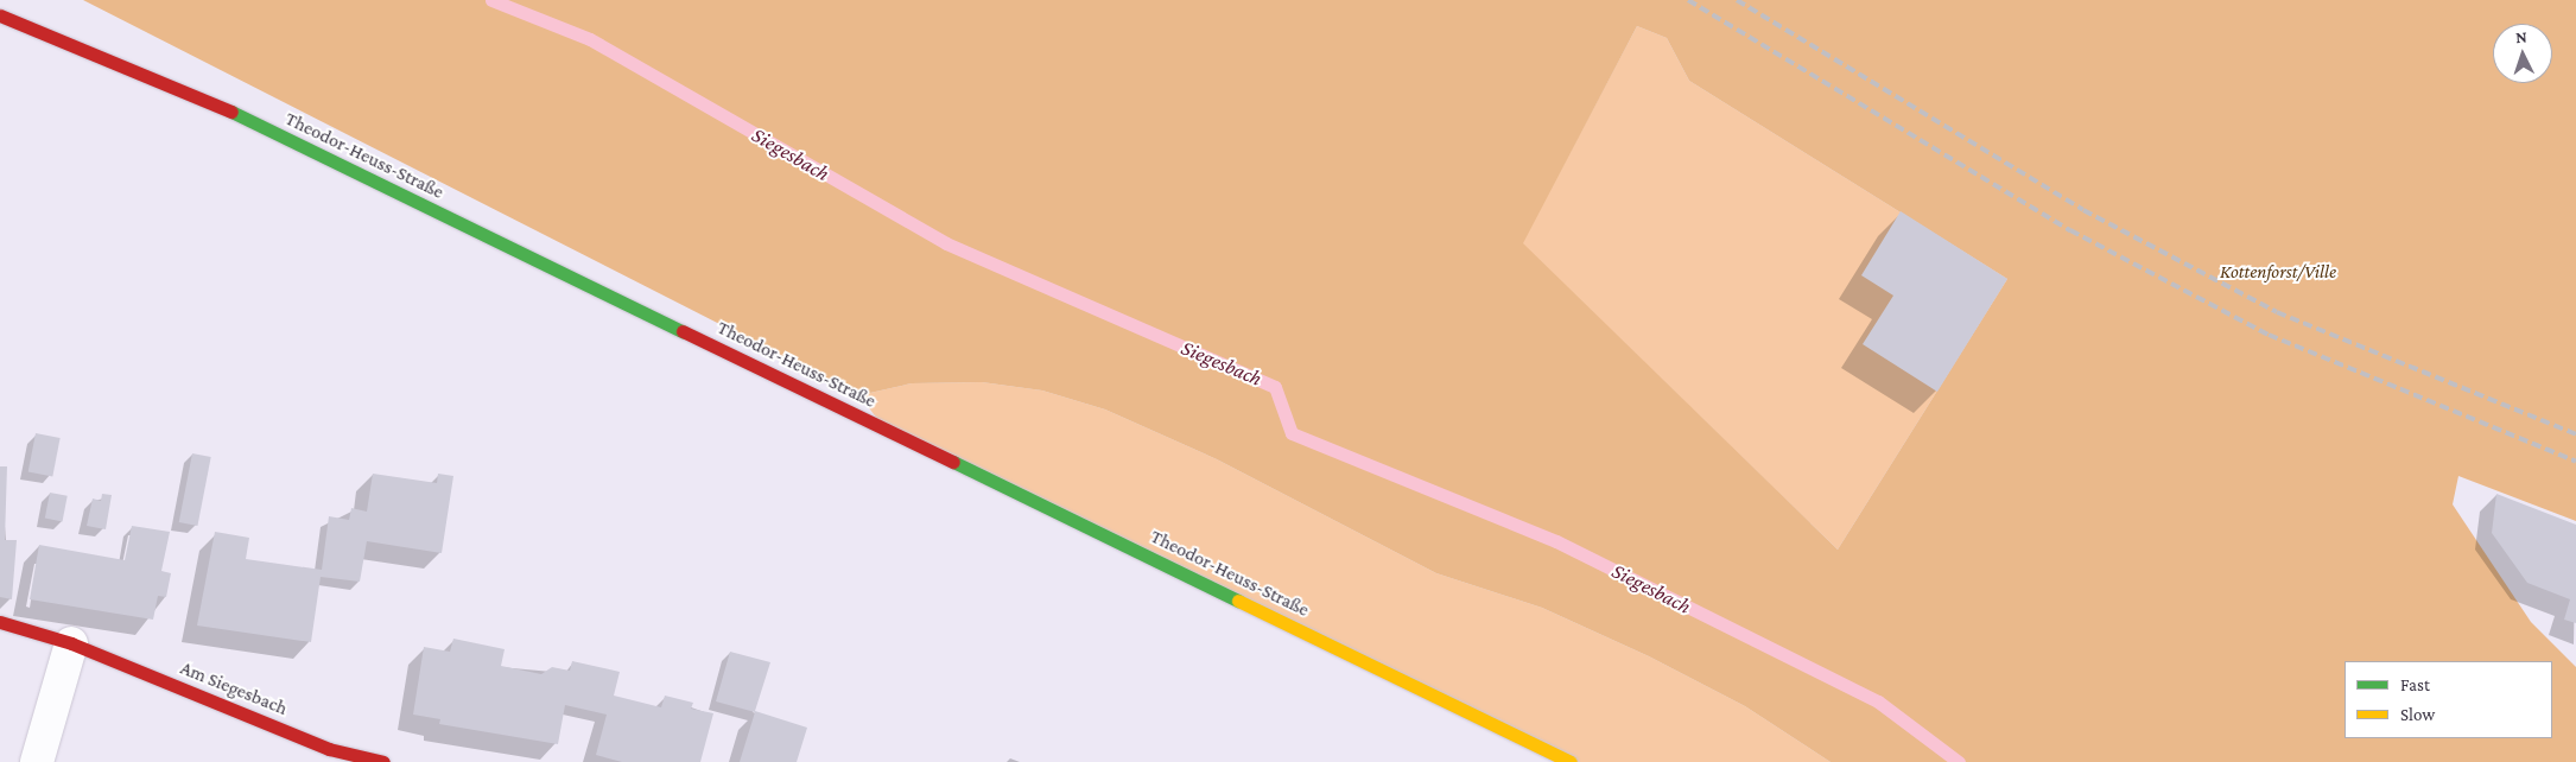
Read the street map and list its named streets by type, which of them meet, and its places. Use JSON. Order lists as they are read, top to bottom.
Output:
{
  "streets": {
    "main road": ["Theodor-Heuss-Straße", "Am Siegesbach"]
  },
  "water": ["Siegesbach"],
  "parks": ["Kottenforst/Ville"],
  "legend": ["Fast", "Slow"],
  "north": "top"
}
